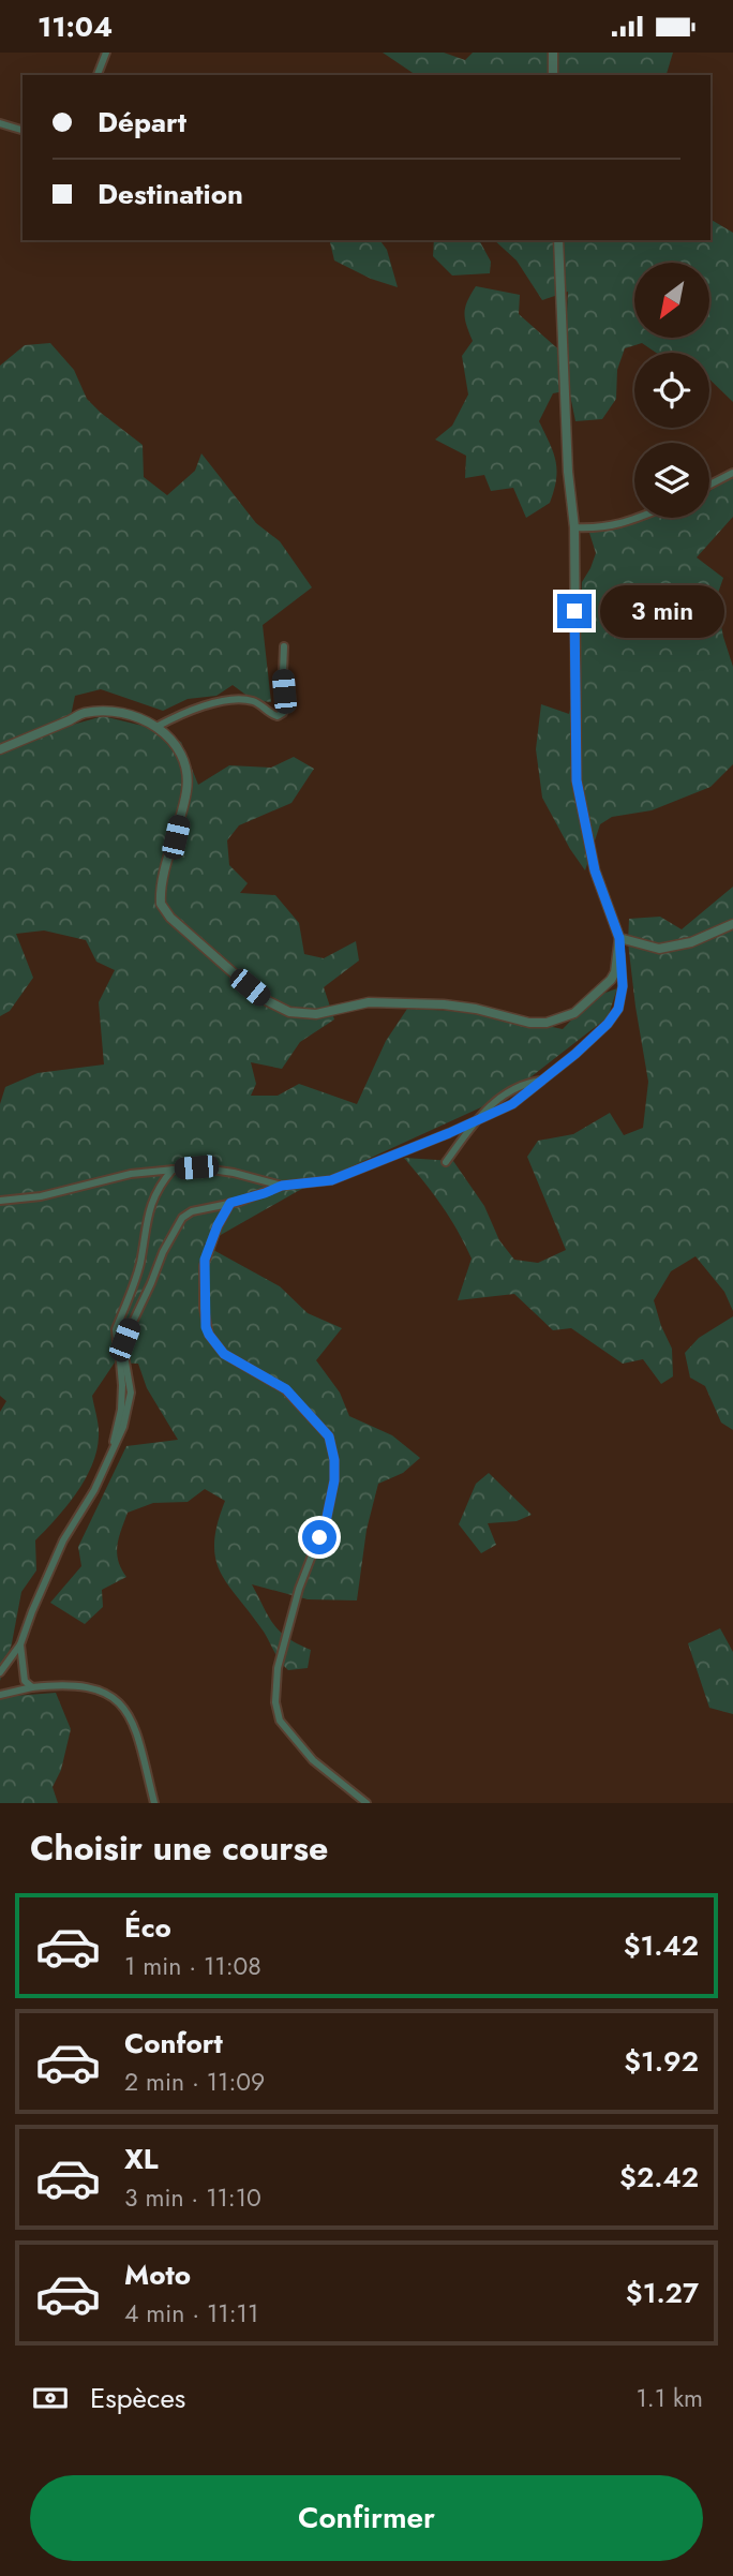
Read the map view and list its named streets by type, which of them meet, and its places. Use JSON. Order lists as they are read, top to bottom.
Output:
{
  "north": "bottom left",
  "page": {
    "status": "11:04",
    "banner": ["Départ", "Destination"],
    "bubble": "3 min",
    "heading": "Choisir une course",
    "list": [
      {
        "name": "Éco",
        "note": "1 min · 11:08",
        "value": "$1.42"
      },
      {
        "name": "Confort",
        "note": "2 min · 11:09",
        "value": "$1.92"
      },
      {
        "name": "XL",
        "note": "3 min · 11:10",
        "value": "$2.42"
      },
      {
        "name": "Moto",
        "note": "4 min · 11:11",
        "value": "$1.27"
      }
    ],
    "pay": ["Espèces", "1.1 km"],
    "buttons": "Confirmer"
  }
}
